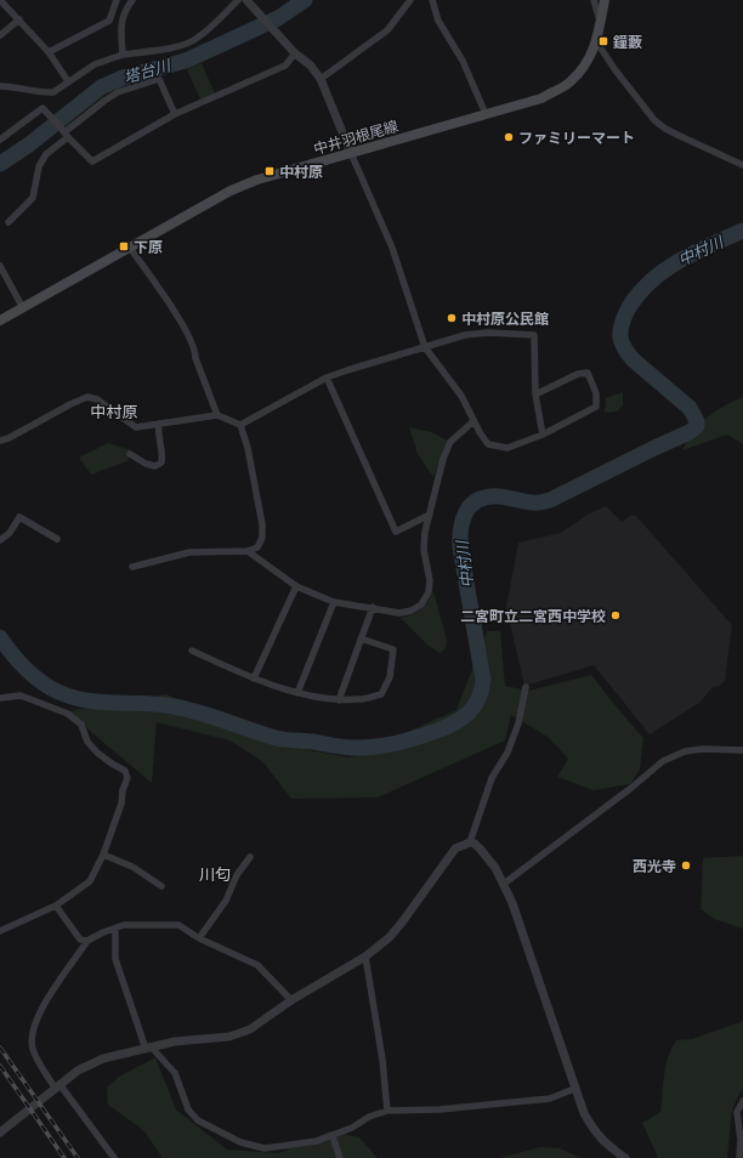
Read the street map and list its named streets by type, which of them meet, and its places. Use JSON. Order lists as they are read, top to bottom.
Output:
{
  "streets": {
    "main road": ["中井羽根尾線"]
  },
  "districts": ["中村原", "川匂"],
  "water": ["塔台川", "中村川"],
  "places": {
    "transit": ["鐘藪", "中村原", "下原"],
    "other": [
      "ファミリーマート",
      "中村原公民館",
      "二宮町立二宮西中学校",
      "西光寺"
    ]
  }
}
